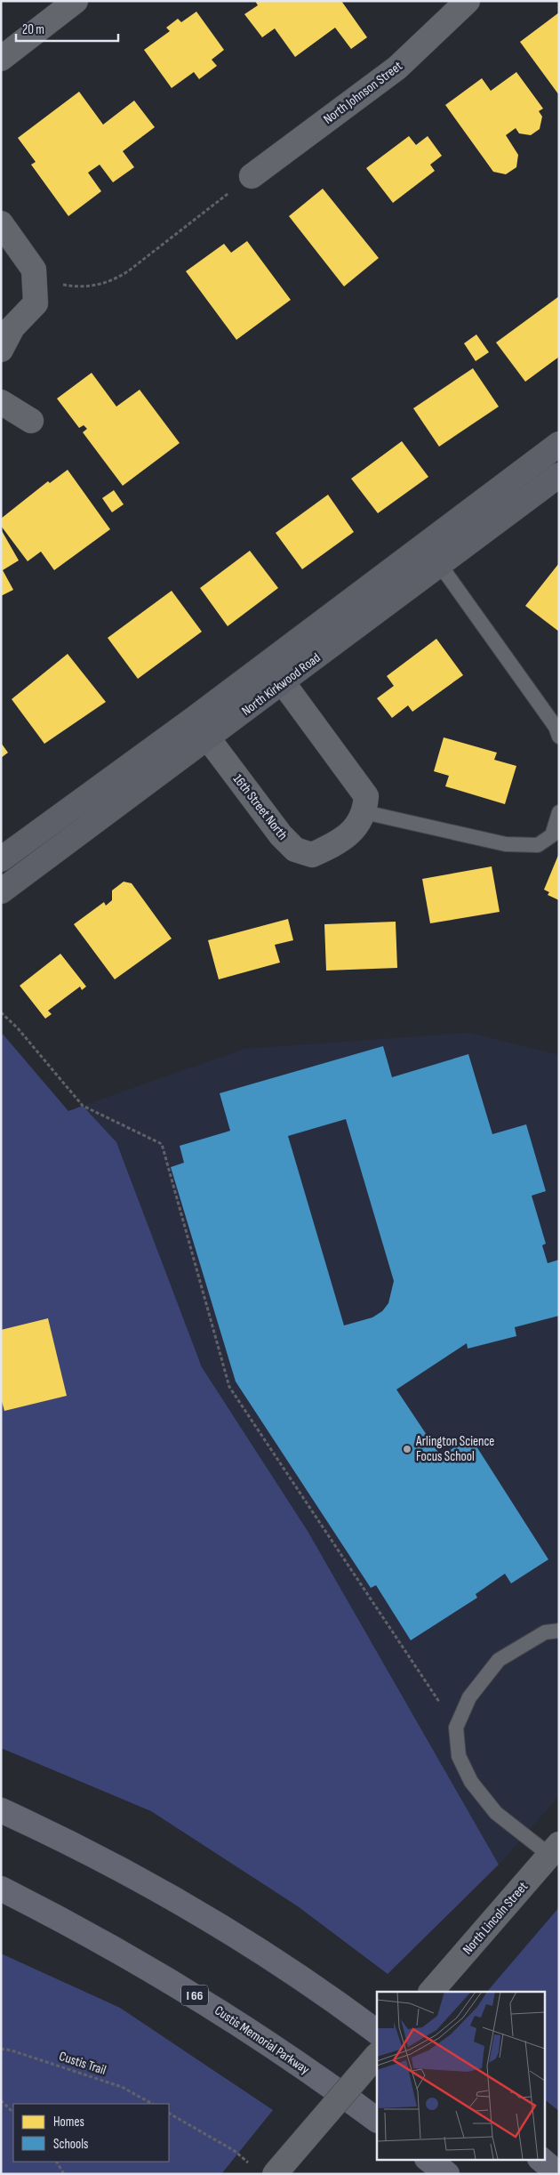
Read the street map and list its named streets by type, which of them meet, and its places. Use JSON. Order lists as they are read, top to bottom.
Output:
{
  "streets": {
    "highway": ["I 66", "Custis Memorial Parkway"],
    "main road": ["North Kirkwood Road"],
    "street": ["North Johnson Street", "16th Street North", "North Lincoln Street"],
    "path": ["Custis Trail"]
  },
  "crossings": [
    ["North Kirkwood Road", "16th Street North"]
  ],
  "places": ["Arlington Science Focus School"],
  "legend": ["Homes", "Schools"],
  "scale_bar": "20 m"
}
